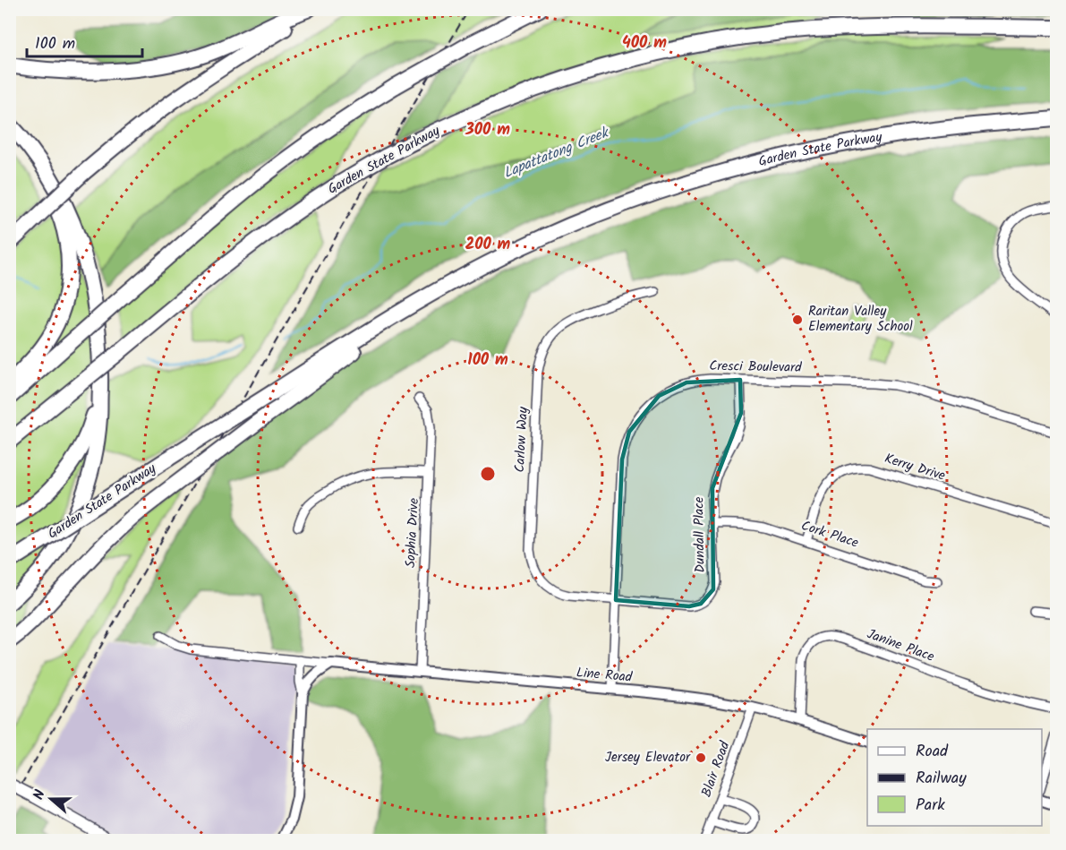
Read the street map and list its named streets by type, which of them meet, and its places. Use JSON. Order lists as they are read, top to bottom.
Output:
{
  "streets": {
    "highway": ["Garden State Parkway"],
    "street": [
      "Cresci Boulevard",
      "Carlow Way",
      "Kerry Drive",
      "Sophia Drive",
      "Dundall Place",
      "Cork Place",
      "Janine Place",
      "Line Road",
      "Blair Road"
    ]
  },
  "crossings": [
    ["Cresci Boulevard", "Carlow Way"],
    ["Cresci Boulevard", "Dundall Place"],
    ["Cresci Boulevard", "Line Road"],
    ["Carlow Way", "Dundall Place"],
    ["Kerry Drive", "Cork Place"],
    ["Sophia Drive", "Line Road"],
    ["Dundall Place", "Cork Place"],
    ["Janine Place", "Line Road"],
    ["Line Road", "Blair Road"]
  ],
  "water": ["Lapattatong Creek"],
  "places": ["Raritan Valley Elementary School", "Jersey Elevator"],
  "legend": ["Road", "Railway", "Park"],
  "scale_bar": "100 m",
  "north": "left",
  "rings": [
    "400 m",
    "300 m",
    "200 m",
    "100 m"
  ]
}
